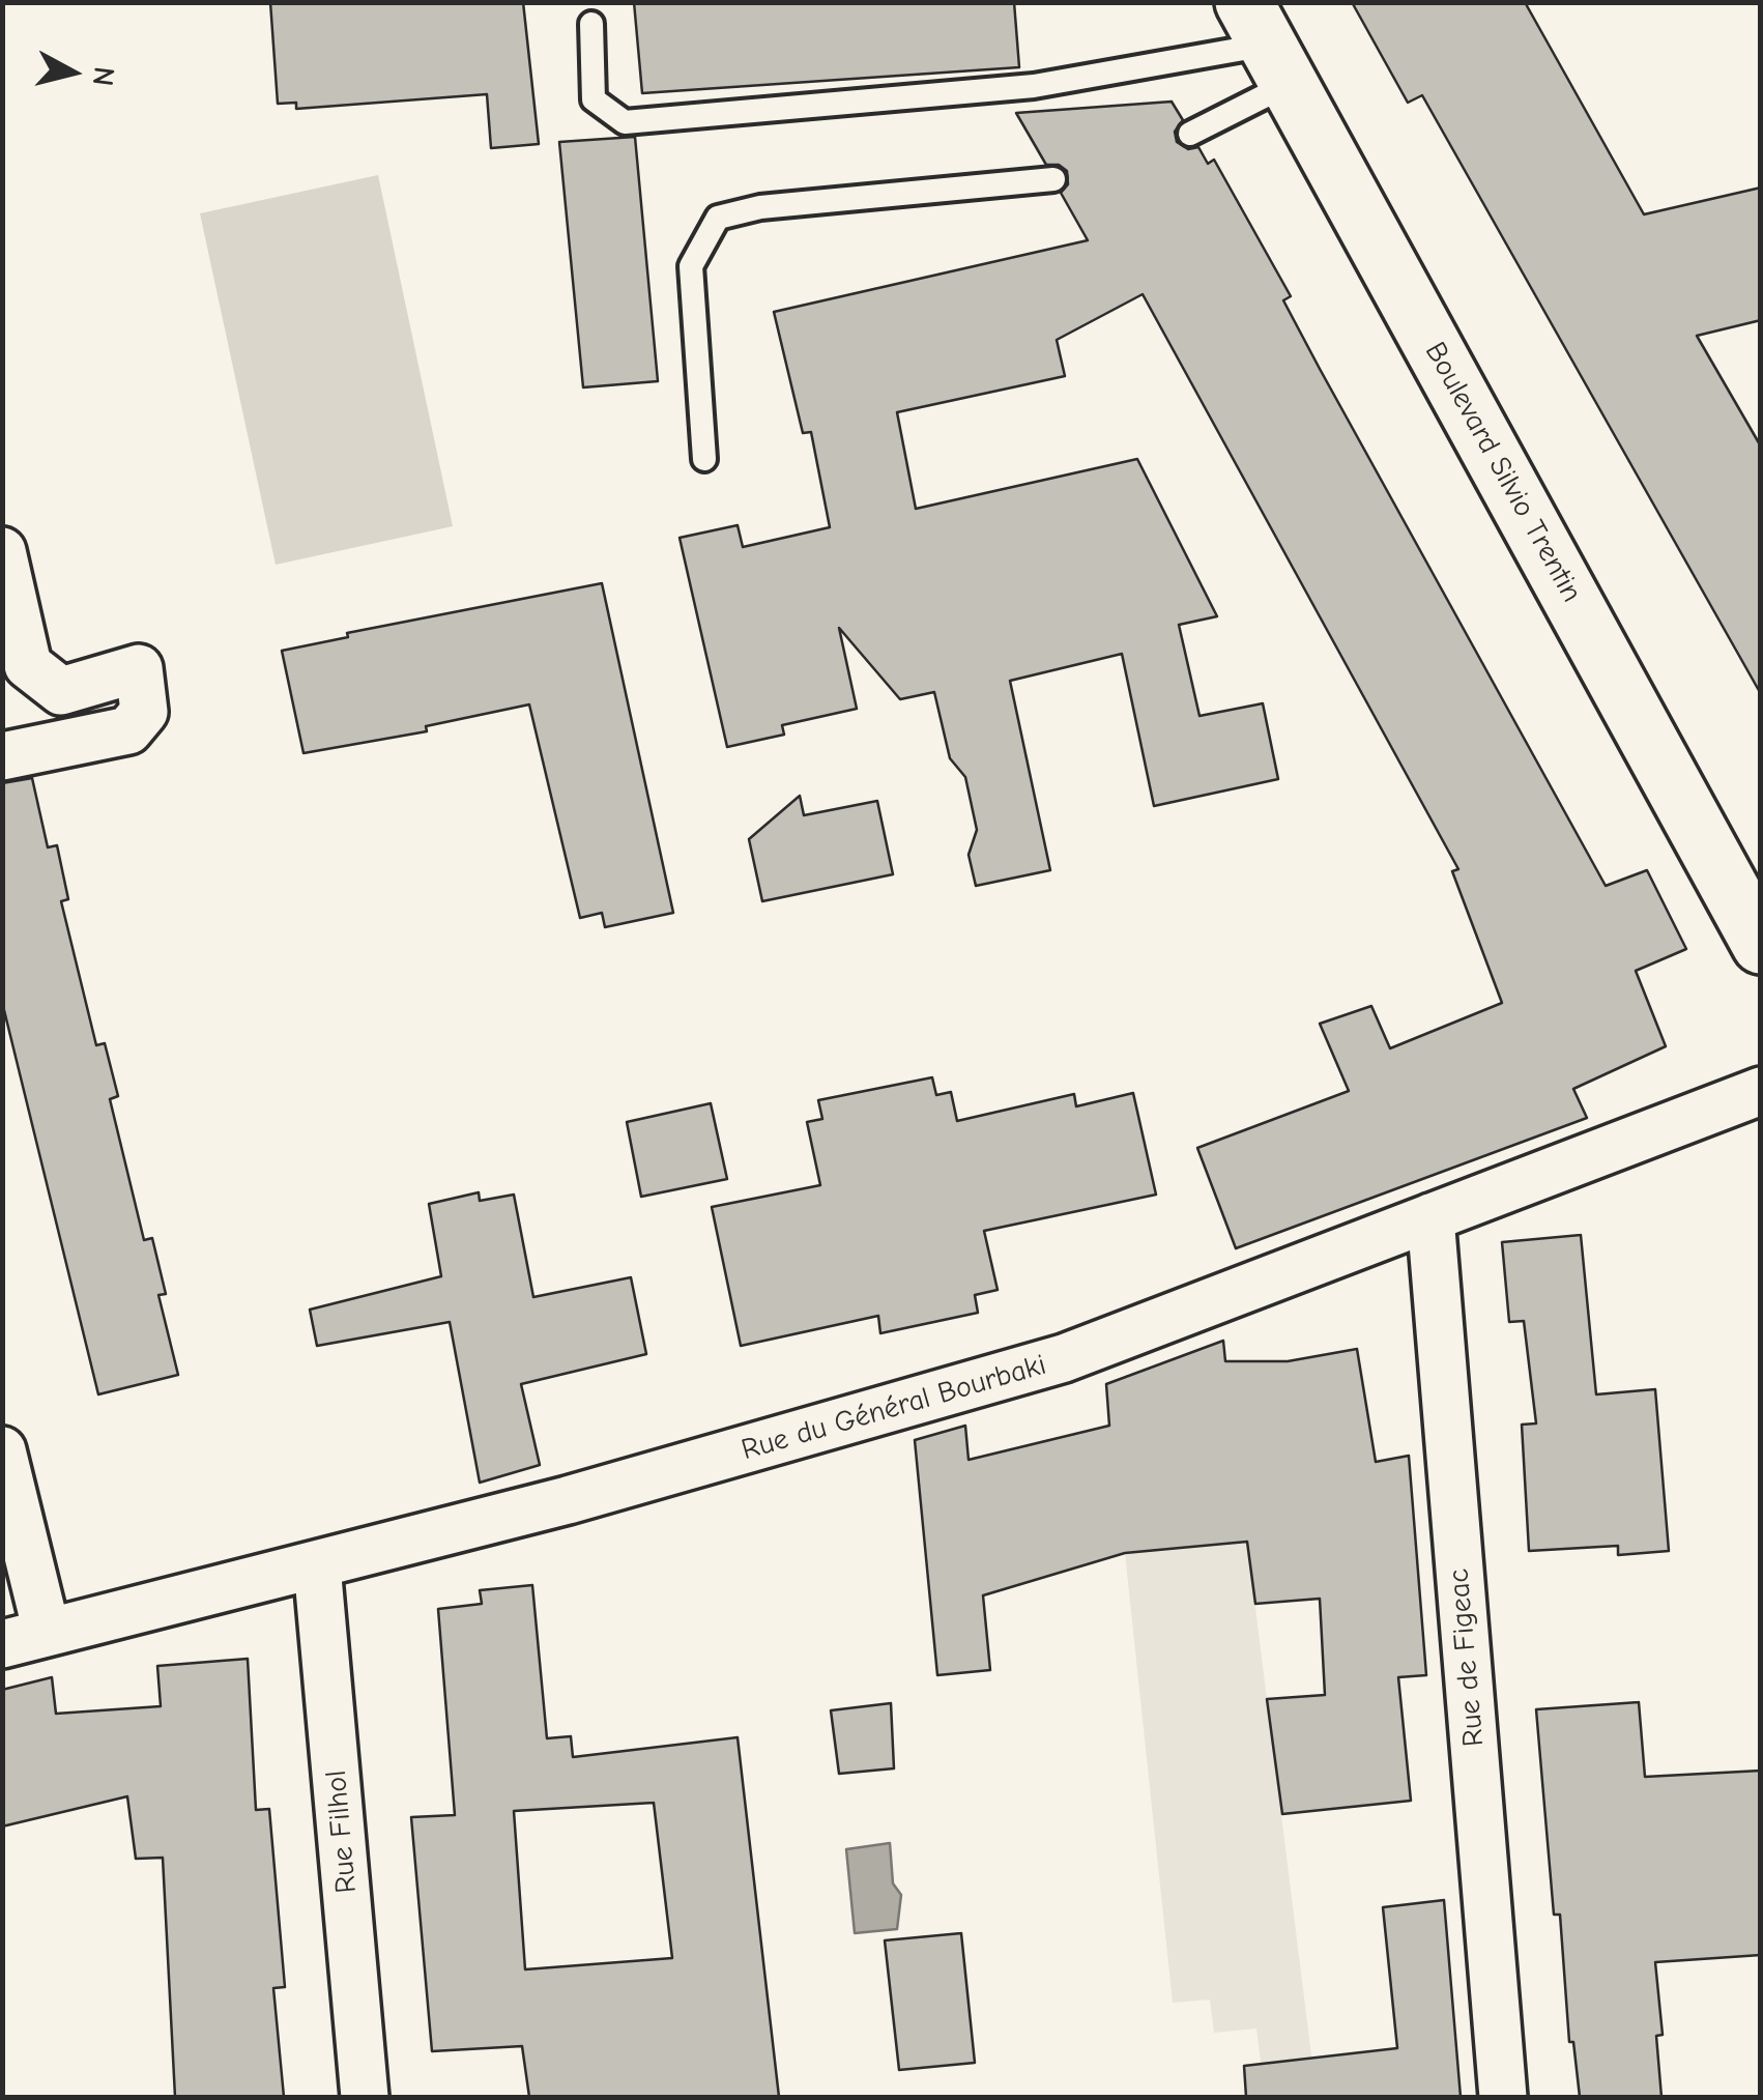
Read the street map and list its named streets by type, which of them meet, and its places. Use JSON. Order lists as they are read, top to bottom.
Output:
{
  "streets": {
    "main road": ["Boulevard Silvio Trentin"],
    "street": ["Rue du Général Bourbaki", "Rue de Figeac", "Rue Filhol"]
  },
  "crossings": [
    ["Rue du Général Bourbaki", "Rue de Figeac"],
    ["Rue du Général Bourbaki", "Rue Filhol"]
  ],
  "north": "right"
}
